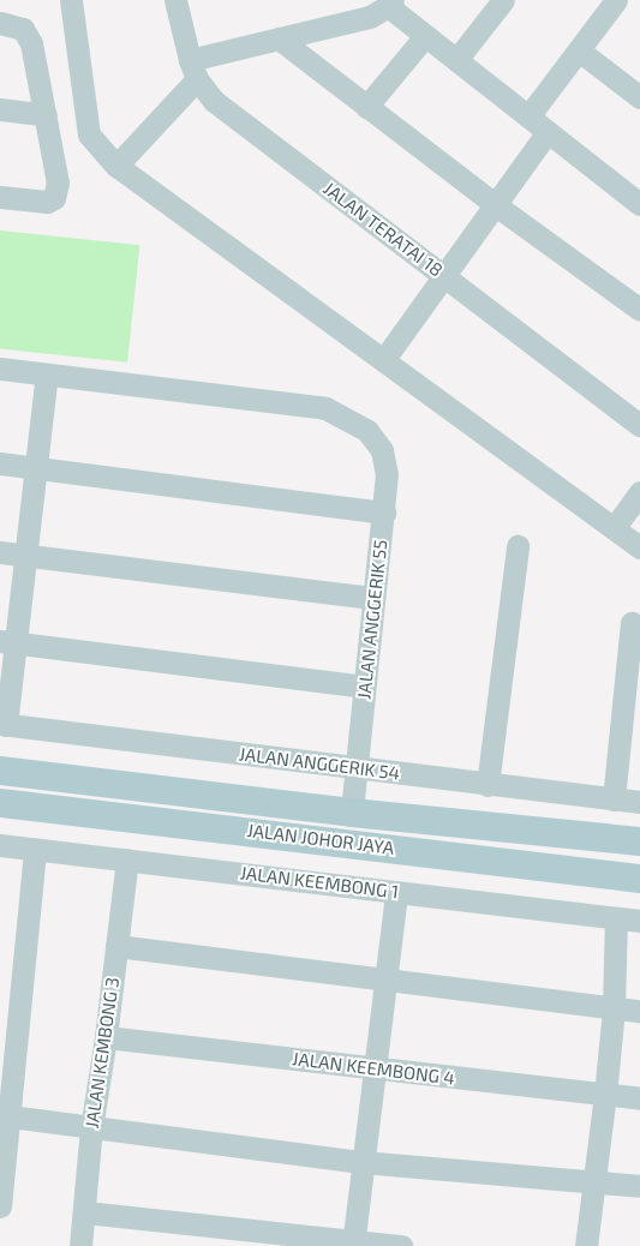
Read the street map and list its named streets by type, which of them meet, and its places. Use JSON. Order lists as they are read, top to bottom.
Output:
{
  "streets": {
    "main road": ["JALAN JOHOR JAYA"],
    "street": [
      "JALAN TERATAI 18",
      "JALAN ANGGERIK 55",
      "JALAN ANGGERIK 54",
      "JALAN KEEMBONG 1",
      "JALAN KEMBONG 3",
      "JALAN KEEMBONG 4"
    ]
  },
  "crossings": [
    ["JALAN ANGGERIK 55", "JALAN ANGGERIK 54"],
    ["JALAN ANGGERIK 55", "JALAN JOHOR JAYA"],
    ["JALAN KEEMBONG 1", "JALAN KEMBONG 3"],
    ["JALAN KEMBONG 3", "JALAN KEEMBONG 4"]
  ]
}
